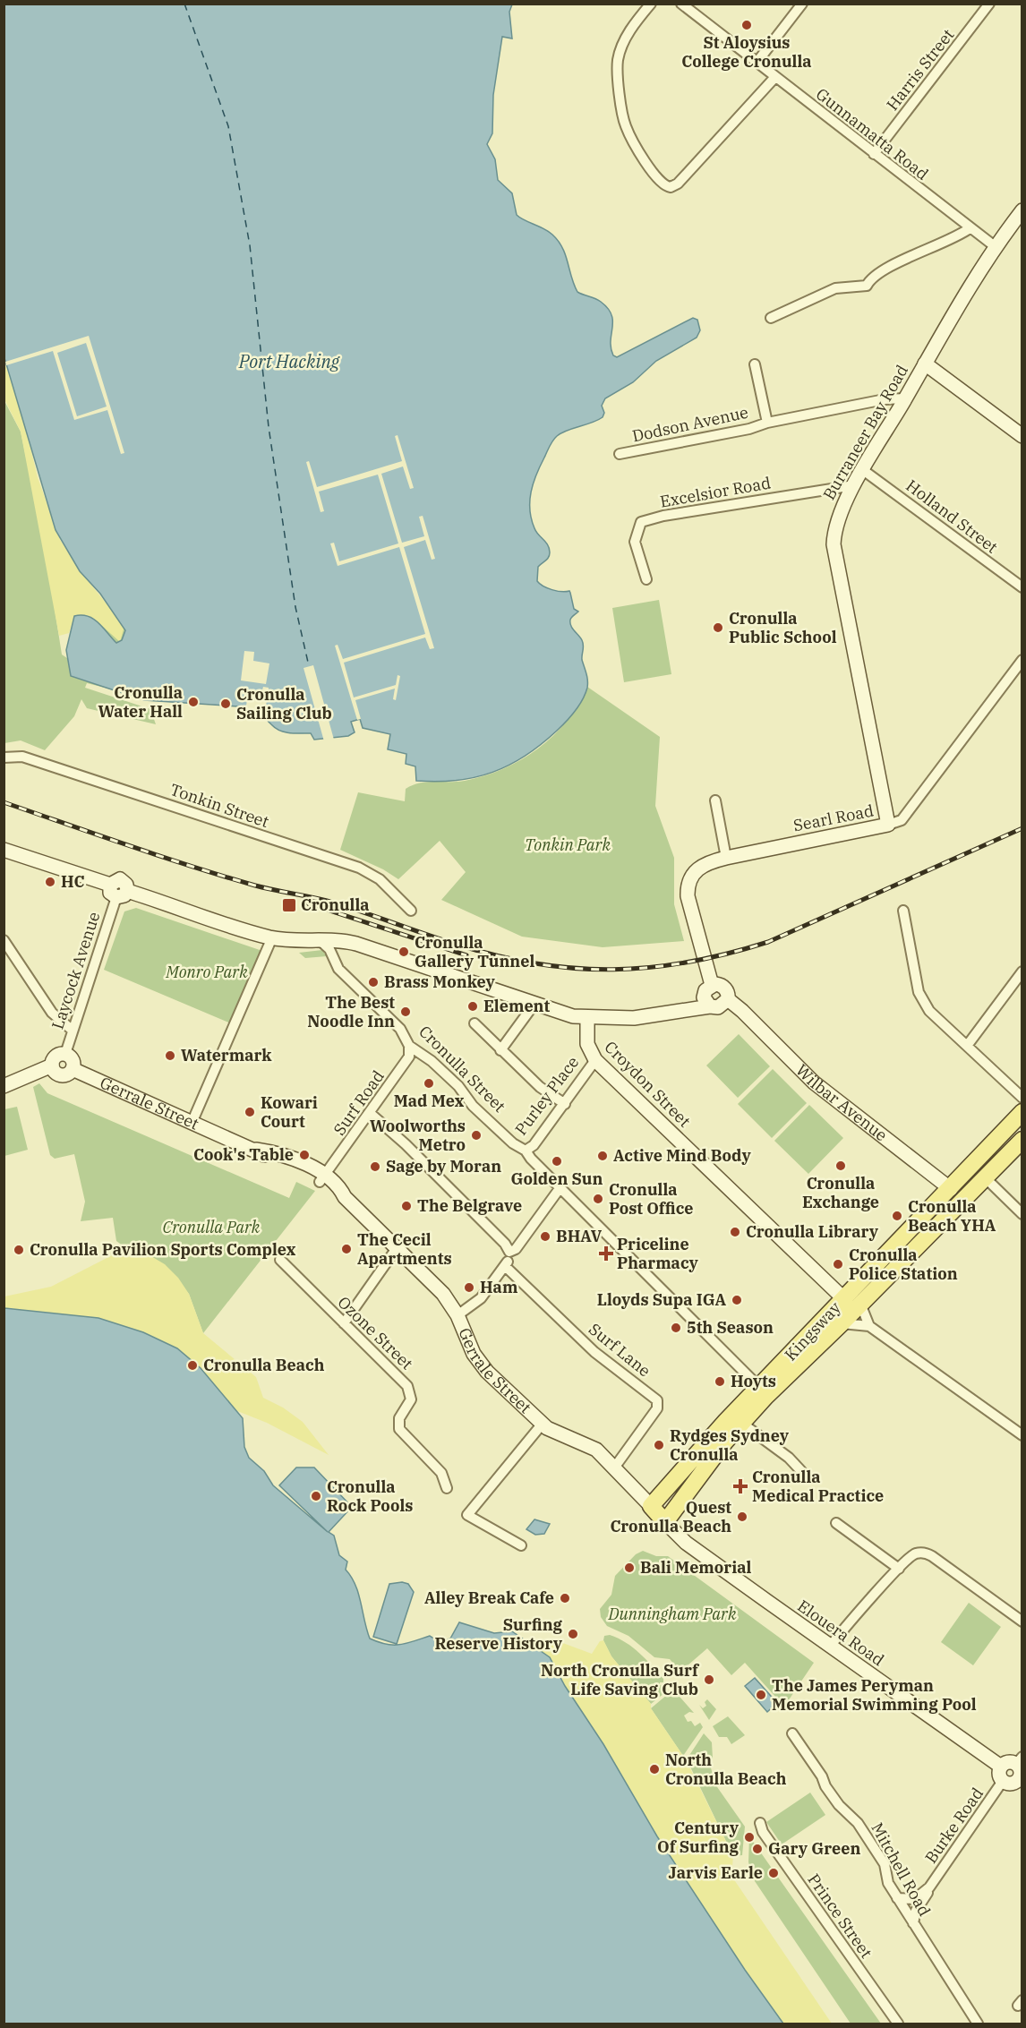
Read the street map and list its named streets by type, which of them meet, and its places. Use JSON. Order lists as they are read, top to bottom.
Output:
{
  "streets": {
    "main road": ["Gerrale Street", "Kingsway"],
    "street": [
      "Harris Street",
      "Gunnamatta Road",
      "Dodson Avenue",
      "Burraneer Bay Road",
      "Excelsior Road",
      "Holland Street",
      "Tonkin Street",
      "Searl Road",
      "Laycock Avenue",
      "Cronulla Street",
      "Croydon Street",
      "Purley Place",
      "Surf Road",
      "Wilbar Avenue",
      "Ozone Street",
      "Surf Lane",
      "Elouera Road",
      "Burke Road",
      "Mitchell Road",
      "Prince Street"
    ]
  },
  "crossings": [
    ["Harris Street", "Gunnamatta Road"],
    ["Gunnamatta Road", "Burraneer Bay Road"],
    ["Dodson Avenue", "Burraneer Bay Road"],
    ["Burraneer Bay Road", "Excelsior Road"],
    ["Burraneer Bay Road", "Holland Street"],
    ["Burraneer Bay Road", "Searl Road"],
    ["Searl Road", "Wilbar Avenue"],
    ["Laycock Avenue", "Gerrale Street"],
    ["Cronulla Street", "Purley Place"],
    ["Cronulla Street", "Surf Road"],
    ["Cronulla Street", "Kingsway"],
    ["Croydon Street", "Purley Place"],
    ["Croydon Street", "Kingsway"],
    ["Gerrale Street", "Surf Road"],
    ["Gerrale Street", "Kingsway"],
    ["Gerrale Street", "Surf Lane"],
    ["Gerrale Street", "Elouera Road"],
    ["Wilbar Avenue", "Kingsway"],
    ["Kingsway", "Elouera Road"],
    ["Elouera Road", "Burke Road"],
    ["Burke Road", "Mitchell Road"]
  ],
  "water": ["Port Hacking"],
  "parks": [
    "Tonkin Park",
    "Monro Park",
    "Cronulla Park",
    "Dunningham Park"
  ],
  "places": {
    "other": [
      "St Aloysius College Cronulla",
      "Cronulla Public School",
      "Cronulla Water Hall",
      "Cronulla Sailing Club",
      "HC",
      "Cronulla Gallery Tunnel",
      "Brass Monkey",
      "Element",
      "The Best Noodle Inn",
      "Watermark",
      "Mad Mex",
      "Kowari Court",
      "Woolworths Metro",
      "Cook's Table",
      "Active Mind Body",
      "Golden Sun",
      "Cronulla Exchange",
      "Sage by Moran",
      "Cronulla Post Office",
      "The Belgrave",
      "Cronulla Beach YHA",
      "Cronulla Library",
      "BHAV",
      "The Cecil Apartments",
      "Cronulla Pavilion Sports Complex",
      "Cronulla Police Station",
      "Ham",
      "Lloyds Supa IGA",
      "5th Season",
      "Cronulla Beach",
      "Hoyts",
      "Rydges Sydney Cronulla",
      "Cronulla Rock Pools",
      "Quest Cronulla Beach",
      "Bali Memorial",
      "Alley Break Cafe",
      "Surfing Reserve History",
      "North Cronulla Surf Life Saving Club",
      "The James Peryman Memorial Swimming Pool",
      "North Cronulla Beach",
      "Century Of Surfing",
      "Gary Green",
      "Jarvis Earle"
    ],
    "transit": ["Cronulla"],
    "health": ["Priceline Pharmacy", "Cronulla Medical Practice"]
  }
}
